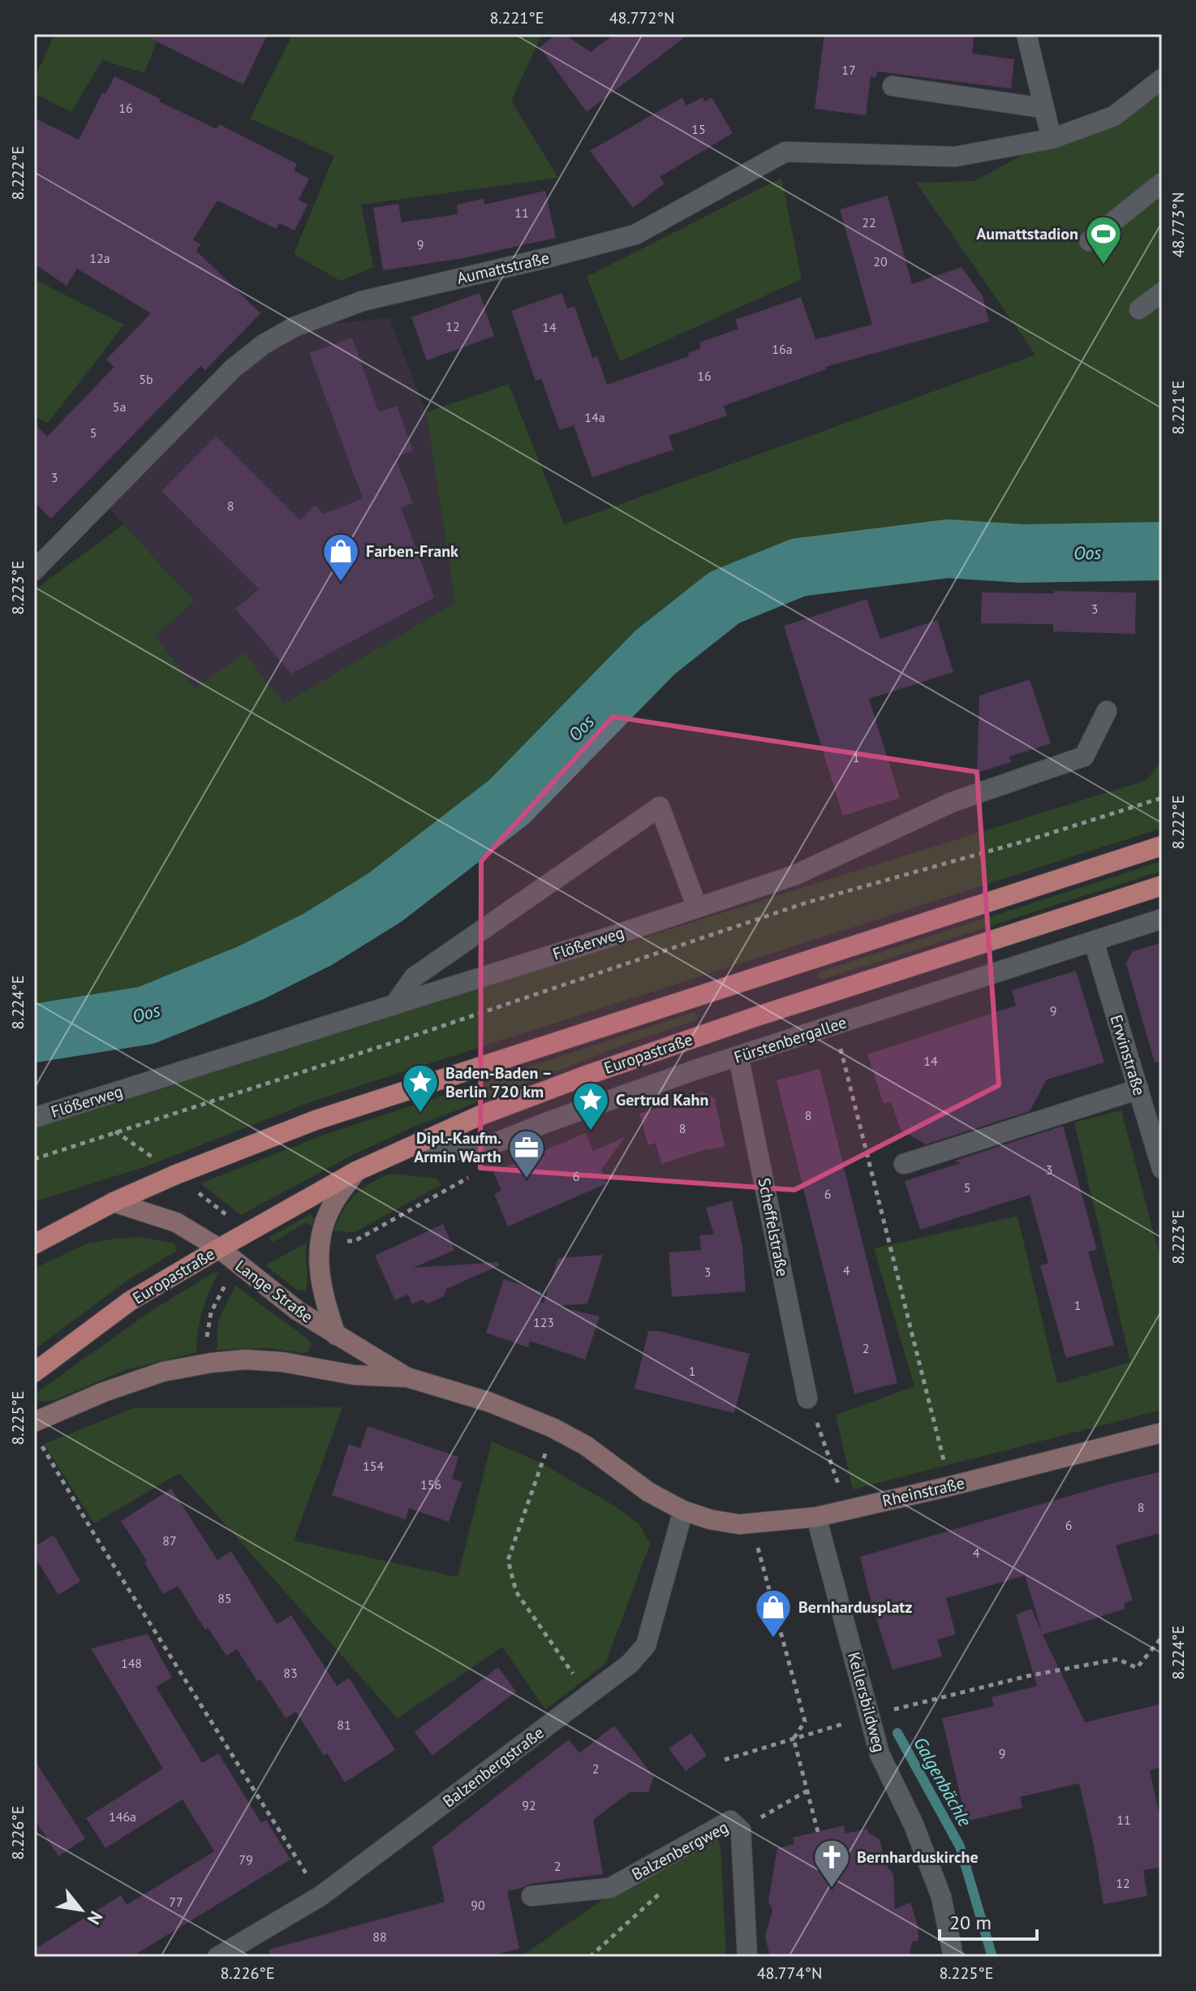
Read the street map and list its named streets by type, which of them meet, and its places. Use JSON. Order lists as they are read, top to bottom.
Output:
{
  "streets": {
    "main road": ["Europastraße"],
    "street": [
      "Aumattstraße",
      "Flößerweg",
      "Fürstenbergallee",
      "Erwinstraße",
      "Scheffelstraße",
      "Lange Straße",
      "Rheinstraße",
      "Kellersbildweg",
      "Balzenbergstraße",
      "Balzenbergweg"
    ]
  },
  "crossings": [
    ["Fürstenbergallee", "Europastraße"],
    ["Fürstenbergallee", "Erwinstraße"],
    ["Fürstenbergallee", "Scheffelstraße"],
    ["Europastraße", "Lange Straße"],
    ["Lange Straße", "Rheinstraße"],
    ["Lange Straße", "Balzenbergstraße"],
    ["Rheinstraße", "Kellersbildweg"],
    ["Rheinstraße", "Balzenbergstraße"]
  ],
  "water": ["Oos", "Galgenbächle"],
  "places": {
    "sports": ["Aumattstadion"],
    "shop": ["Farben-Frank", "Bernhardusplatz"],
    "place": ["Baden-Baden – Berlin 720 km", "Gertrud Kahn"],
    "office": ["Dipl.-Kaufm. Armin Warth"],
    "church": ["Bernharduskirche"]
  },
  "house_numbers": [
    "17",
    "16",
    "15",
    "11",
    "22",
    "9",
    "12a",
    "20",
    "12",
    "14",
    "16a",
    "16",
    "5b",
    "5a",
    "14a",
    "5",
    "3",
    "8",
    "3",
    "1",
    "9",
    "14",
    "8",
    "8",
    "3",
    "6",
    "5",
    "6",
    "4",
    "3",
    "1",
    "123",
    "2",
    "1",
    "154",
    "156",
    "8",
    "6",
    "87",
    "4",
    "85",
    "148",
    "83",
    "81",
    "9",
    "2",
    "92",
    "146a",
    "11",
    "79",
    "2",
    "12",
    "77",
    "90",
    "88"
  ],
  "scale_bar": "20 m",
  "north": "bottom right",
  "coordinates": [
    "8.221°E",
    "48.772°N",
    "8.222°E",
    "48.773°N",
    "8.223°E",
    "8.224°E",
    "8.225°E",
    "8.226°E",
    "48.774°N"
  ]
}
